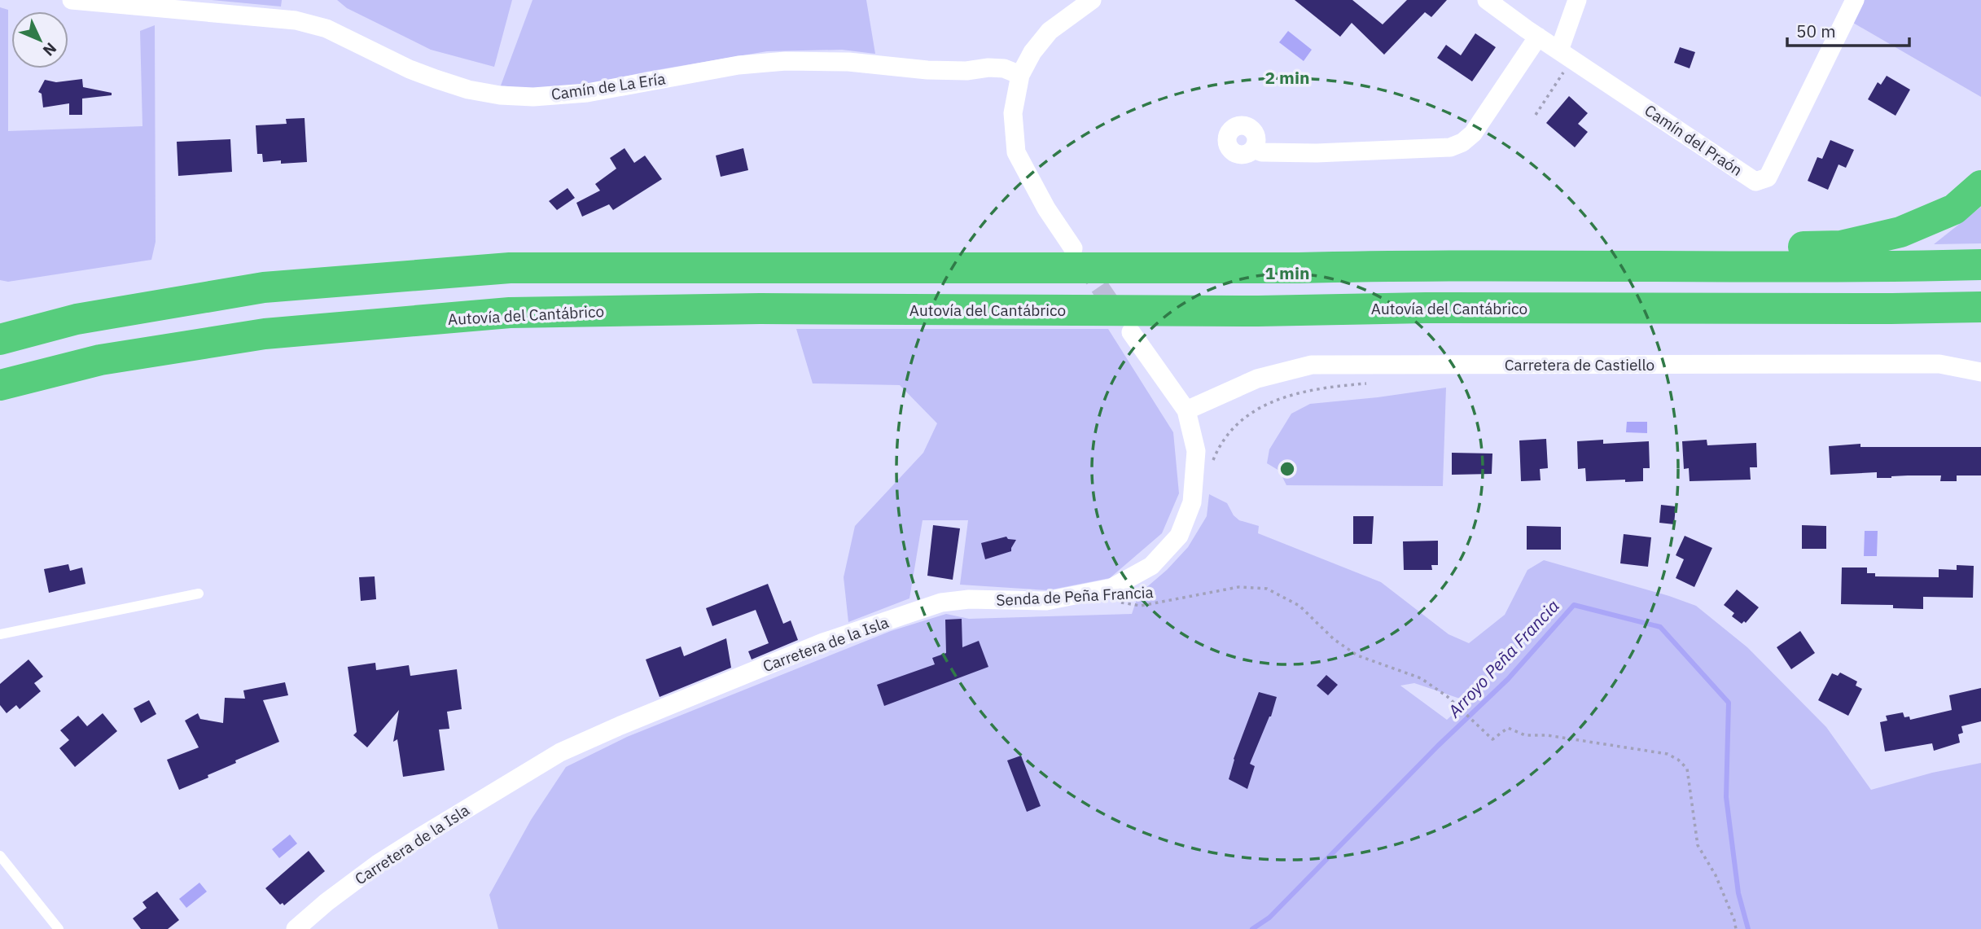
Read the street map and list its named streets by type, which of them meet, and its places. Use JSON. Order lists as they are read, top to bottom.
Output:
{
  "streets": {
    "highway": ["Autovía del Cantábrico"],
    "street": [
      "Camín de La Ería",
      "Camín del Praón",
      "Carretera de Castiello",
      "Carretera de la Isla"
    ],
    "path": ["Senda de Peña Francia"]
  },
  "crossings": [
    ["Carretera de Castiello", "Carretera de la Isla"]
  ],
  "water": ["Arroyo Peña Francia"],
  "scale_bar": "50 m",
  "north": "bottom right",
  "rings": ["2 min", "1 min"]
}
